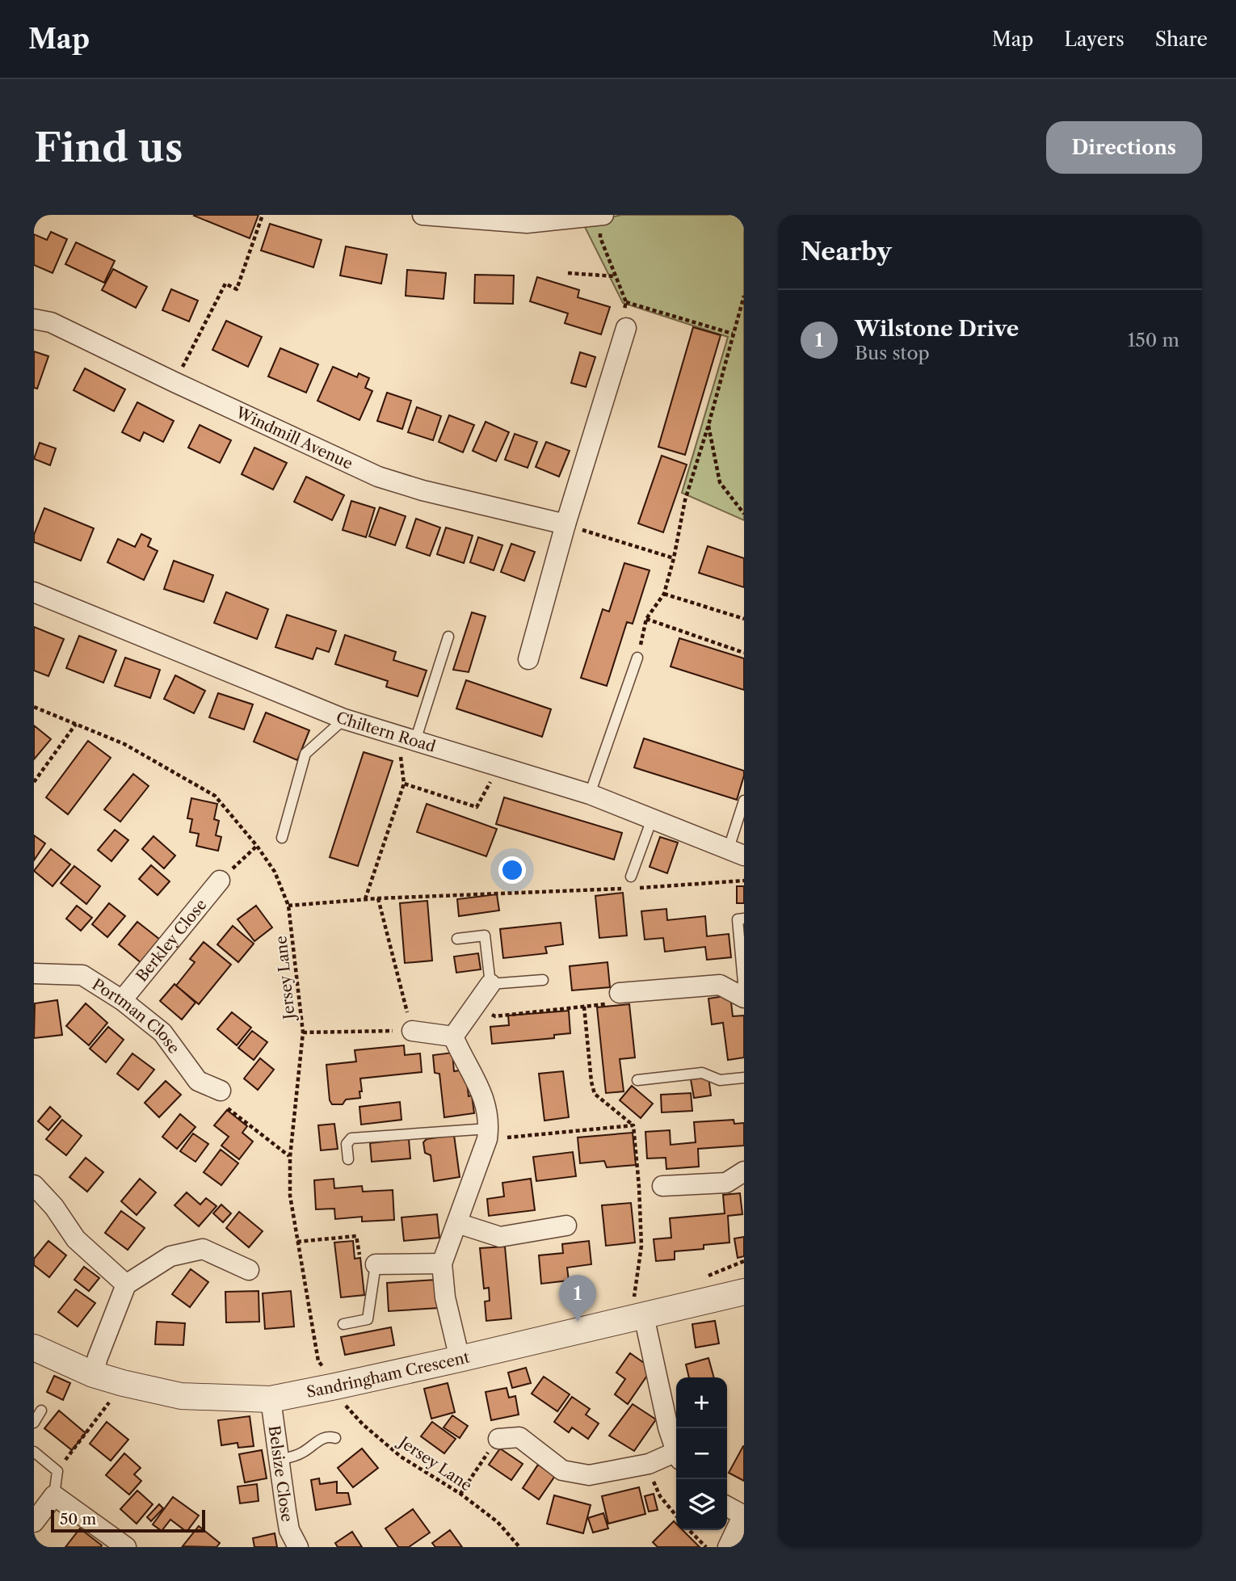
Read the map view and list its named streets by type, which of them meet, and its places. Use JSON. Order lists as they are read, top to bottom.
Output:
{
  "streets": {
    "street": [
      "Windmill Avenue",
      "Chiltern Road",
      "Berkley Close",
      "Portman Close",
      "Sandringham Crescent",
      "Belsize Close"
    ],
    "path": ["Jersey Lane"]
  },
  "crossings": [
    ["Berkley Close", "Portman Close"],
    ["Sandringham Crescent", "Belsize Close"]
  ],
  "scale_bar": "50 m",
  "page": {
    "header": "Map",
    "nav": ["Map", "Layers", "Share"],
    "buttons": "Directions",
    "title": "Find us",
    "heading": "Nearby",
    "list": [
      {
        "mark": "1",
        "name": "Wilstone Drive",
        "note": "Bus stop",
        "value": "150 m"
      }
    ],
    "pins": "1",
    "map_buttons": ["+", "−"],
    "scale": "50 m"
  }
}
